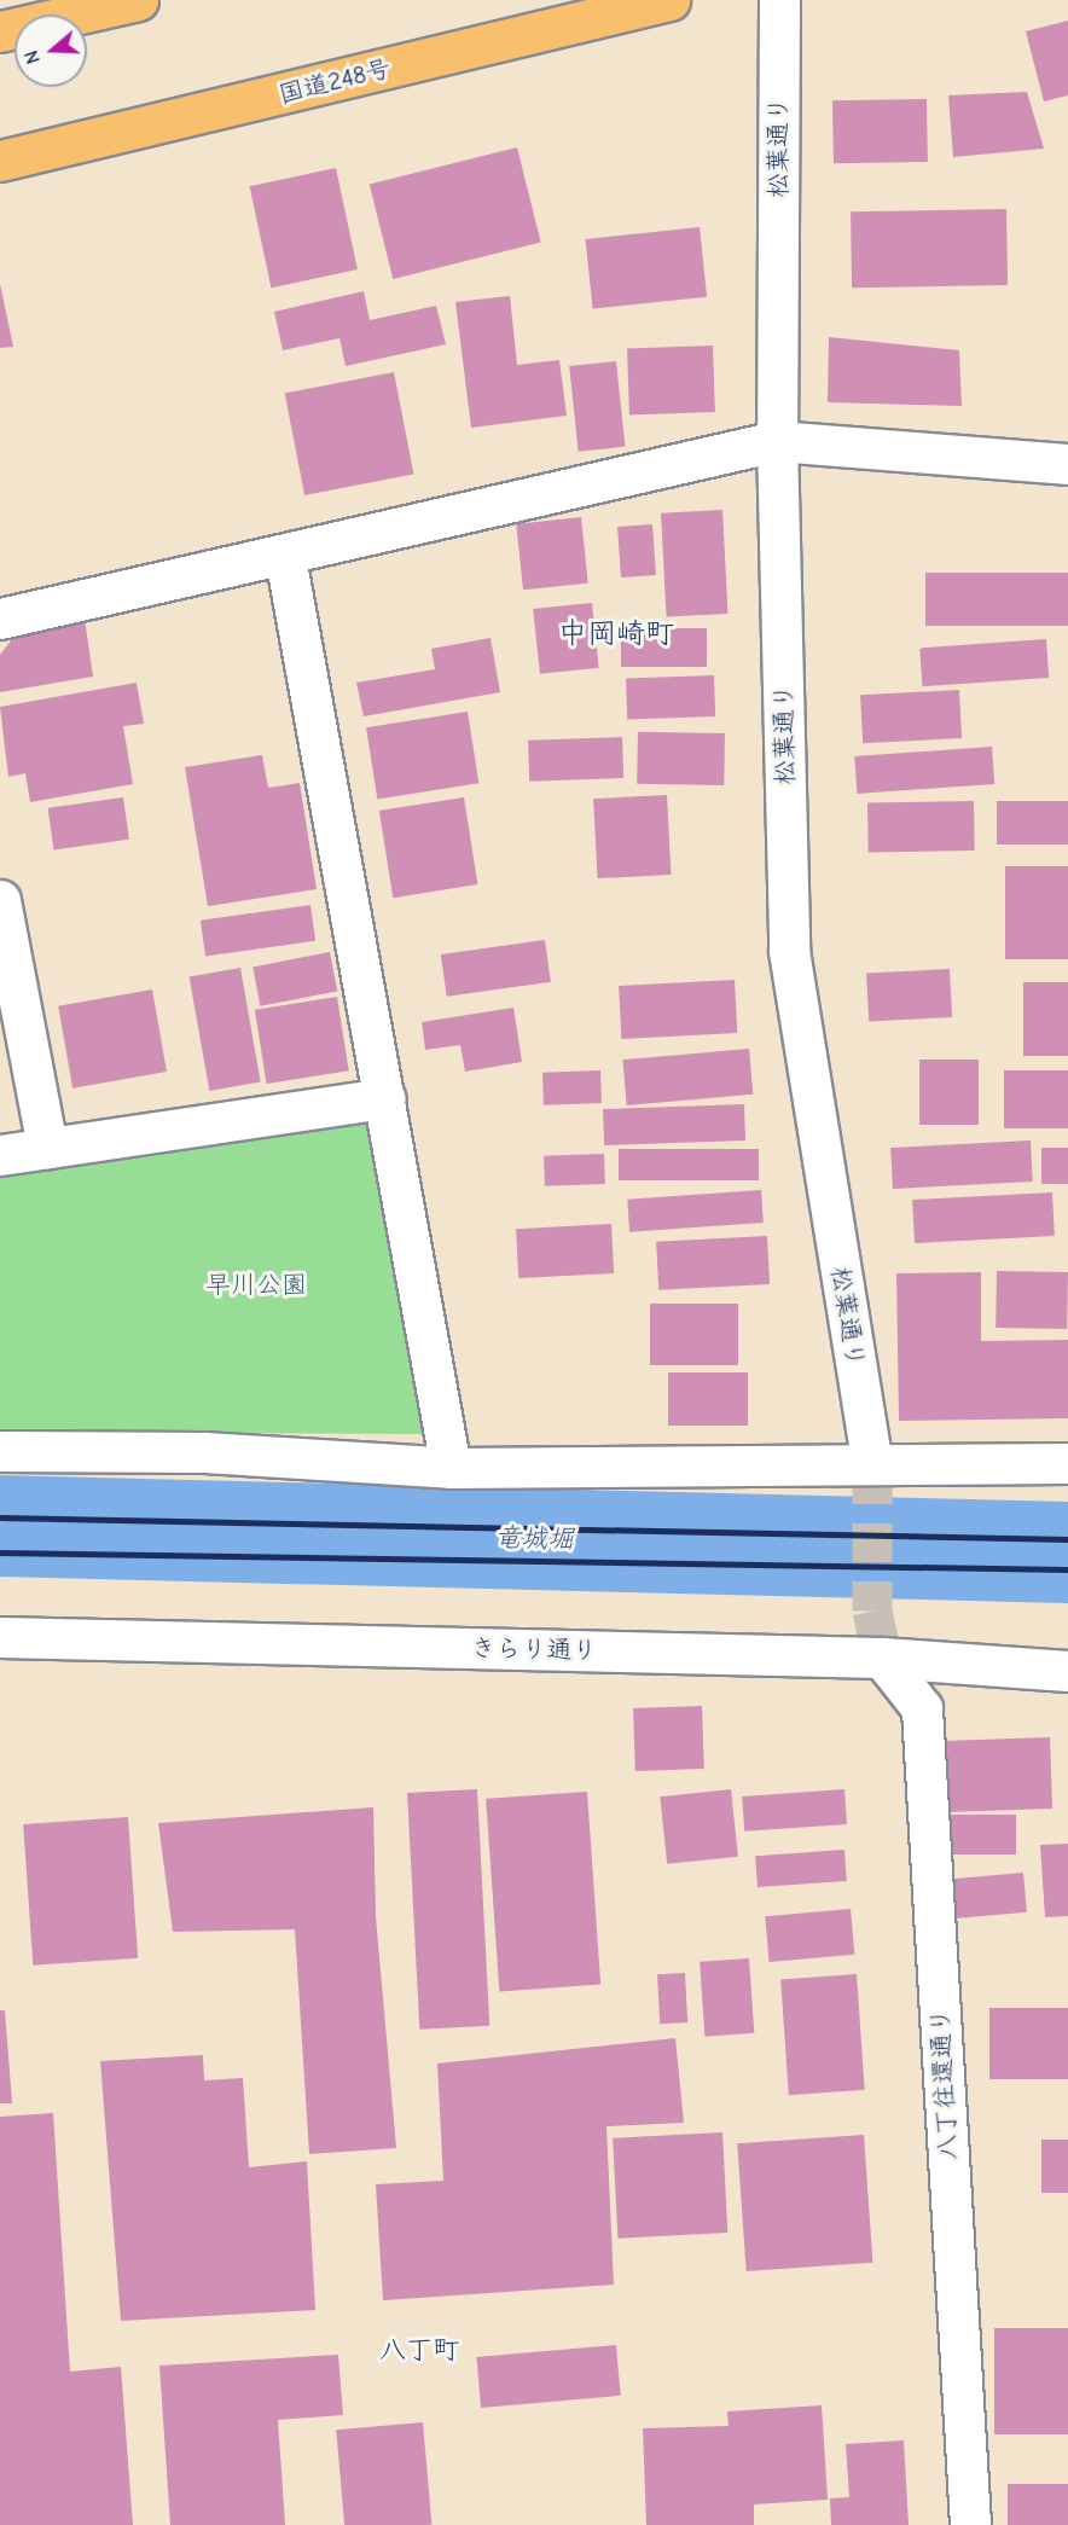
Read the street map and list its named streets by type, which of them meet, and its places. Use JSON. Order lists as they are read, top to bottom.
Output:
{
  "streets": {
    "highway": ["国道248号"],
    "street": ["松葉通り", "きらり通り", "八丁往還通り"]
  },
  "crossings": [
    ["きらり通り", "八丁往還通り"]
  ],
  "districts": ["中岡崎町", "八丁町"],
  "water": ["竜城堀"],
  "parks": ["早川公園"],
  "north": "left"
}
